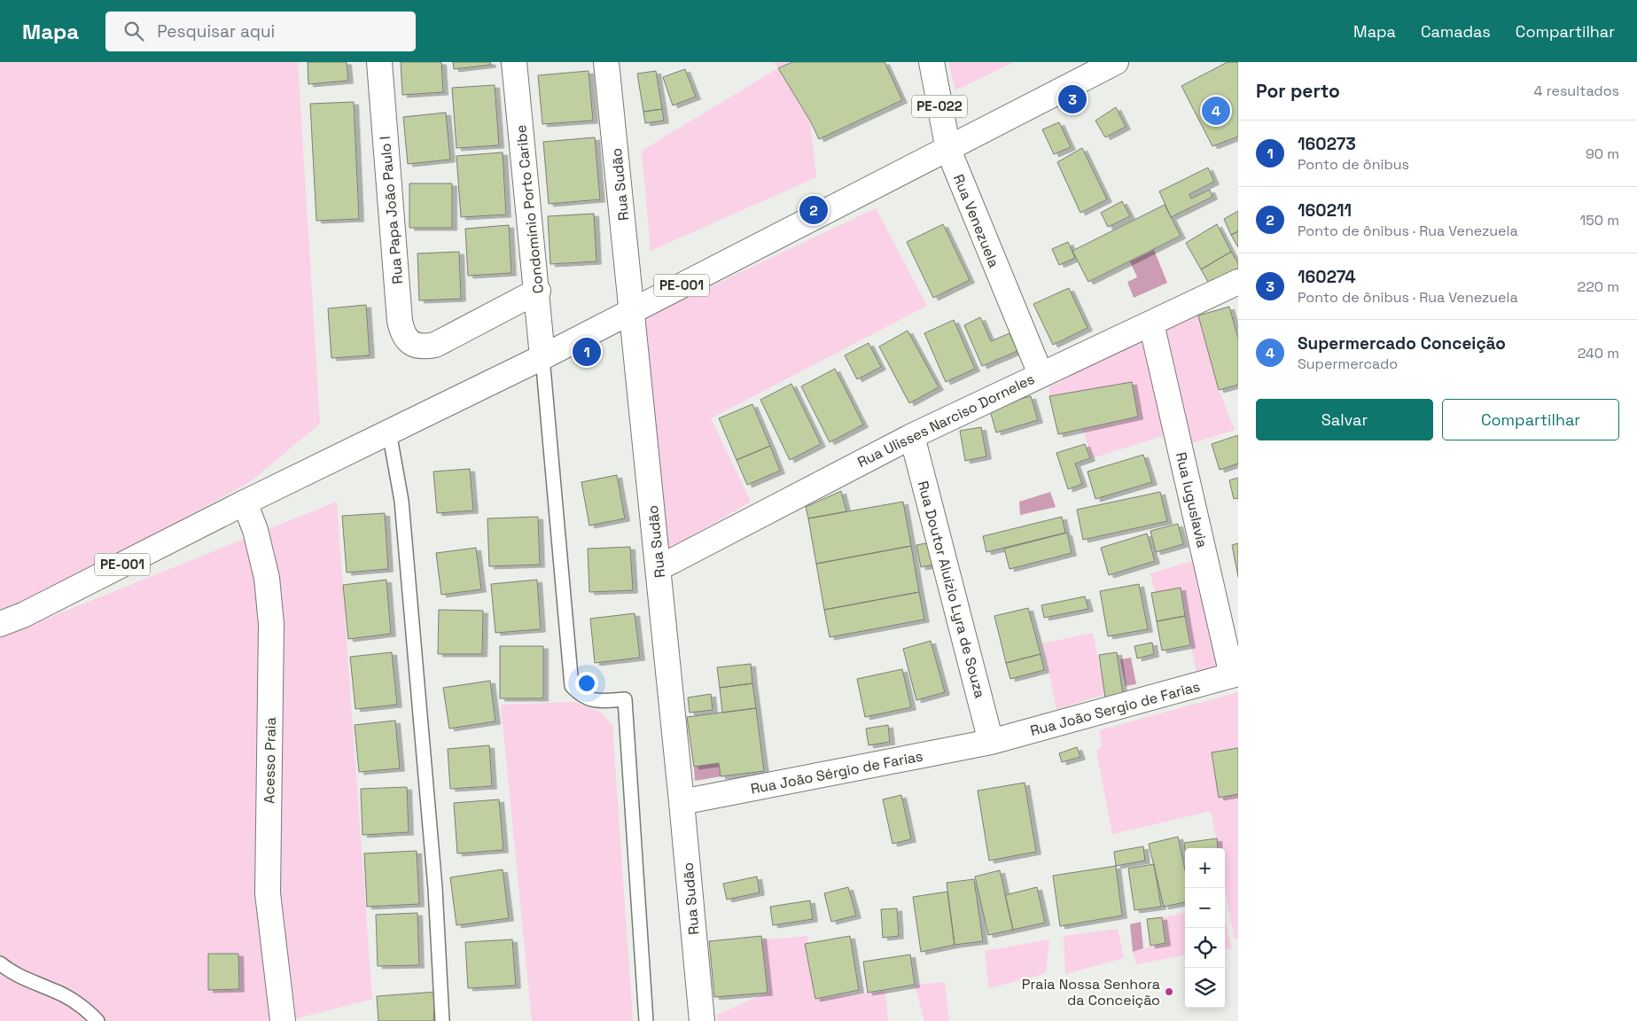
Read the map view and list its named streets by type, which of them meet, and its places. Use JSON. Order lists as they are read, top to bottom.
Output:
{
  "streets": {
    "street": [
      "PE-022",
      "Rua Sudão",
      "Condomínio Porto Caribe",
      "Rua Papa João Paulo I",
      "Rua Venezuela",
      "PE-001",
      "Rua Ulisses Narciso Dorneles",
      "Rua Iuguslavia",
      "Rua Doutor Aluízio Lyra de Souza",
      "Rua João Sergio de Farias",
      "Acesso Praia",
      "Rua João Sérgio de Farias"
    ]
  },
  "crossings": [
    ["Rua Sudão", "PE-001"],
    ["Rua Sudão", "Rua Ulisses Narciso Dorneles"],
    ["Rua Sudão", "Rua João Sérgio de Farias"],
    ["Condomínio Porto Caribe", "Rua Papa João Paulo I"],
    ["Condomínio Porto Caribe", "PE-001"],
    ["Rua Venezuela", "PE-001"],
    ["Rua Venezuela", "Rua Ulisses Narciso Dorneles"],
    ["PE-001", "Acesso Praia"],
    ["Rua Ulisses Narciso Dorneles", "Rua Iuguslavia"],
    ["Rua Ulisses Narciso Dorneles", "Rua Doutor Aluízio Lyra de Souza"],
    ["Rua Iuguslavia", "Rua João Sergio de Farias"],
    ["Rua Doutor Aluízio Lyra de Souza", "Rua João Sergio de Farias"],
    ["Rua Doutor Aluízio Lyra de Souza", "Rua João Sérgio de Farias"],
    ["Rua João Sergio de Farias", "Rua João Sérgio de Farias"]
  ],
  "places": ["Praia Nossa Senhora da Conceição"],
  "page": {
    "header": "Mapa",
    "search": "Pesquisar aqui",
    "nav": ["Mapa", "Camadas", "Compartilhar"],
    "heading": ["Por perto", "4 resultados"],
    "pins": [
      "3",
      "4",
      "2",
      "1"
    ],
    "list": [
      {
        "mark": "1",
        "name": "160273",
        "note": "Ponto de ônibus",
        "value": "90 m"
      },
      {
        "mark": "2",
        "name": "160211",
        "note": "Ponto de ônibus · Rua Venezuela",
        "value": "150 m"
      },
      {
        "mark": "3",
        "name": "160274",
        "note": "Ponto de ônibus · Rua Venezuela",
        "value": "220 m"
      },
      {
        "mark": "4",
        "name": "Supermercado Conceição",
        "note": "Supermercado",
        "value": "240 m"
      }
    ],
    "buttons": ["Salvar", "Compartilhar"],
    "map_buttons": ["+", "−"]
  }
}
